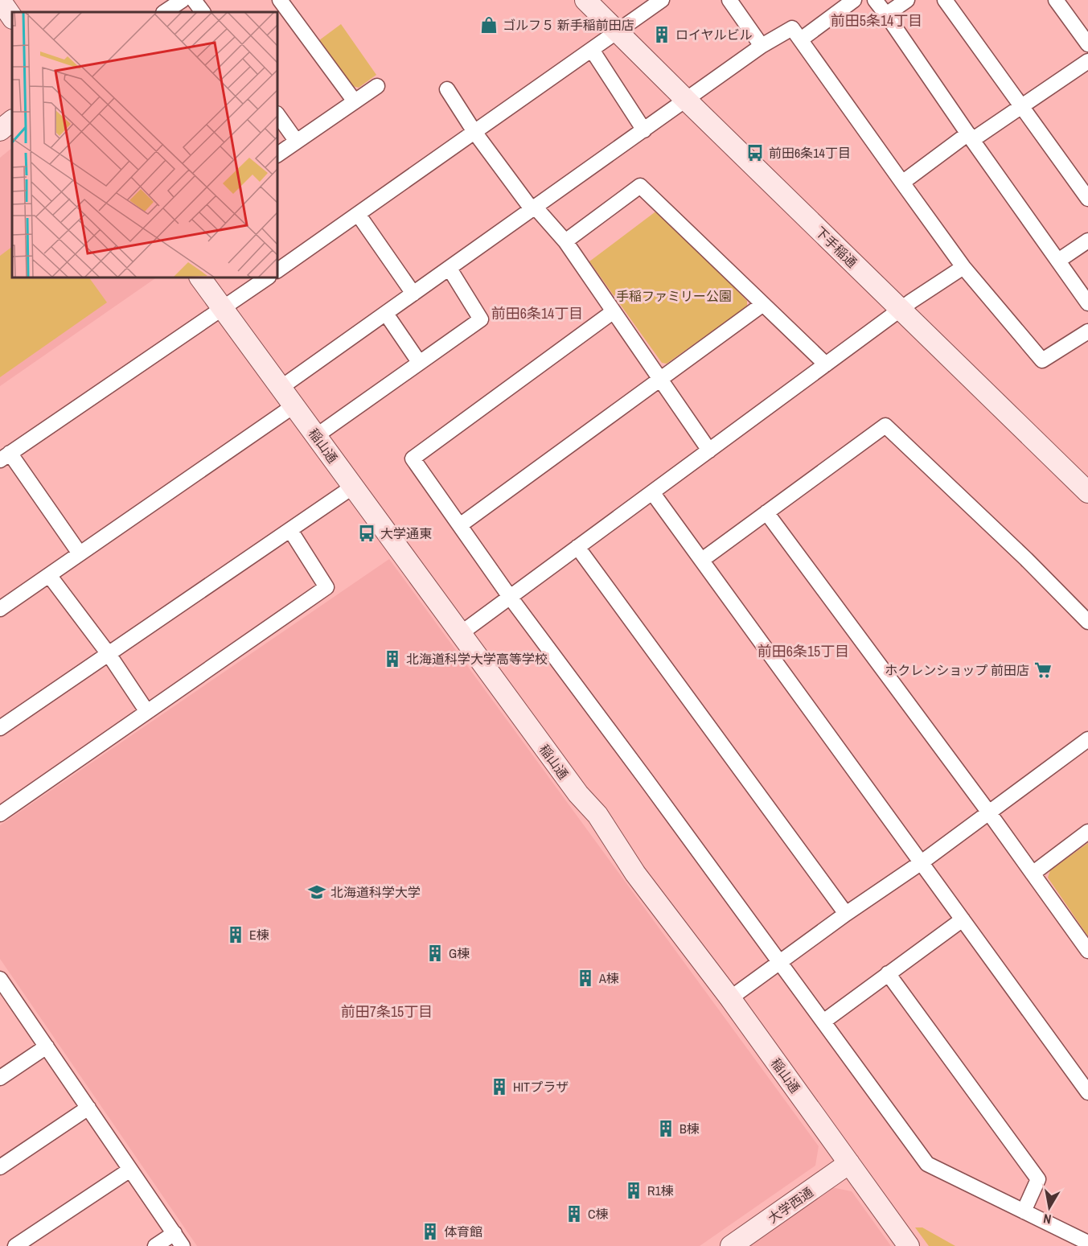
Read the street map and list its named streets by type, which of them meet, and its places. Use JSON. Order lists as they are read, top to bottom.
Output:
{
  "streets": {
    "street": ["下手稲通", "稲山通", "大学西通"]
  },
  "crossings": [
    ["稲山通", "大学西通"]
  ],
  "districts": [
    "前田5条14丁目",
    "前田6条14丁目",
    "前田6条15丁目",
    "前田7条15丁目"
  ],
  "parks": ["手稲ファミリー公園"],
  "places": {
    "shop": ["ゴルフ５ 新手稲前田店"],
    "building": [
      "ロイヤルビル",
      "北海道科学大学高等学校",
      "E棟",
      "G棟",
      "A棟",
      "HITプラザ",
      "B棟",
      "R1棟",
      "C棟",
      "体育館"
    ],
    "bus stop": ["前田6条14丁目", "大学通東"],
    "supermarket": ["ホクレンショップ 前田店"],
    "school or university": ["北海道科学大学"]
  },
  "north": "bottom"
}
